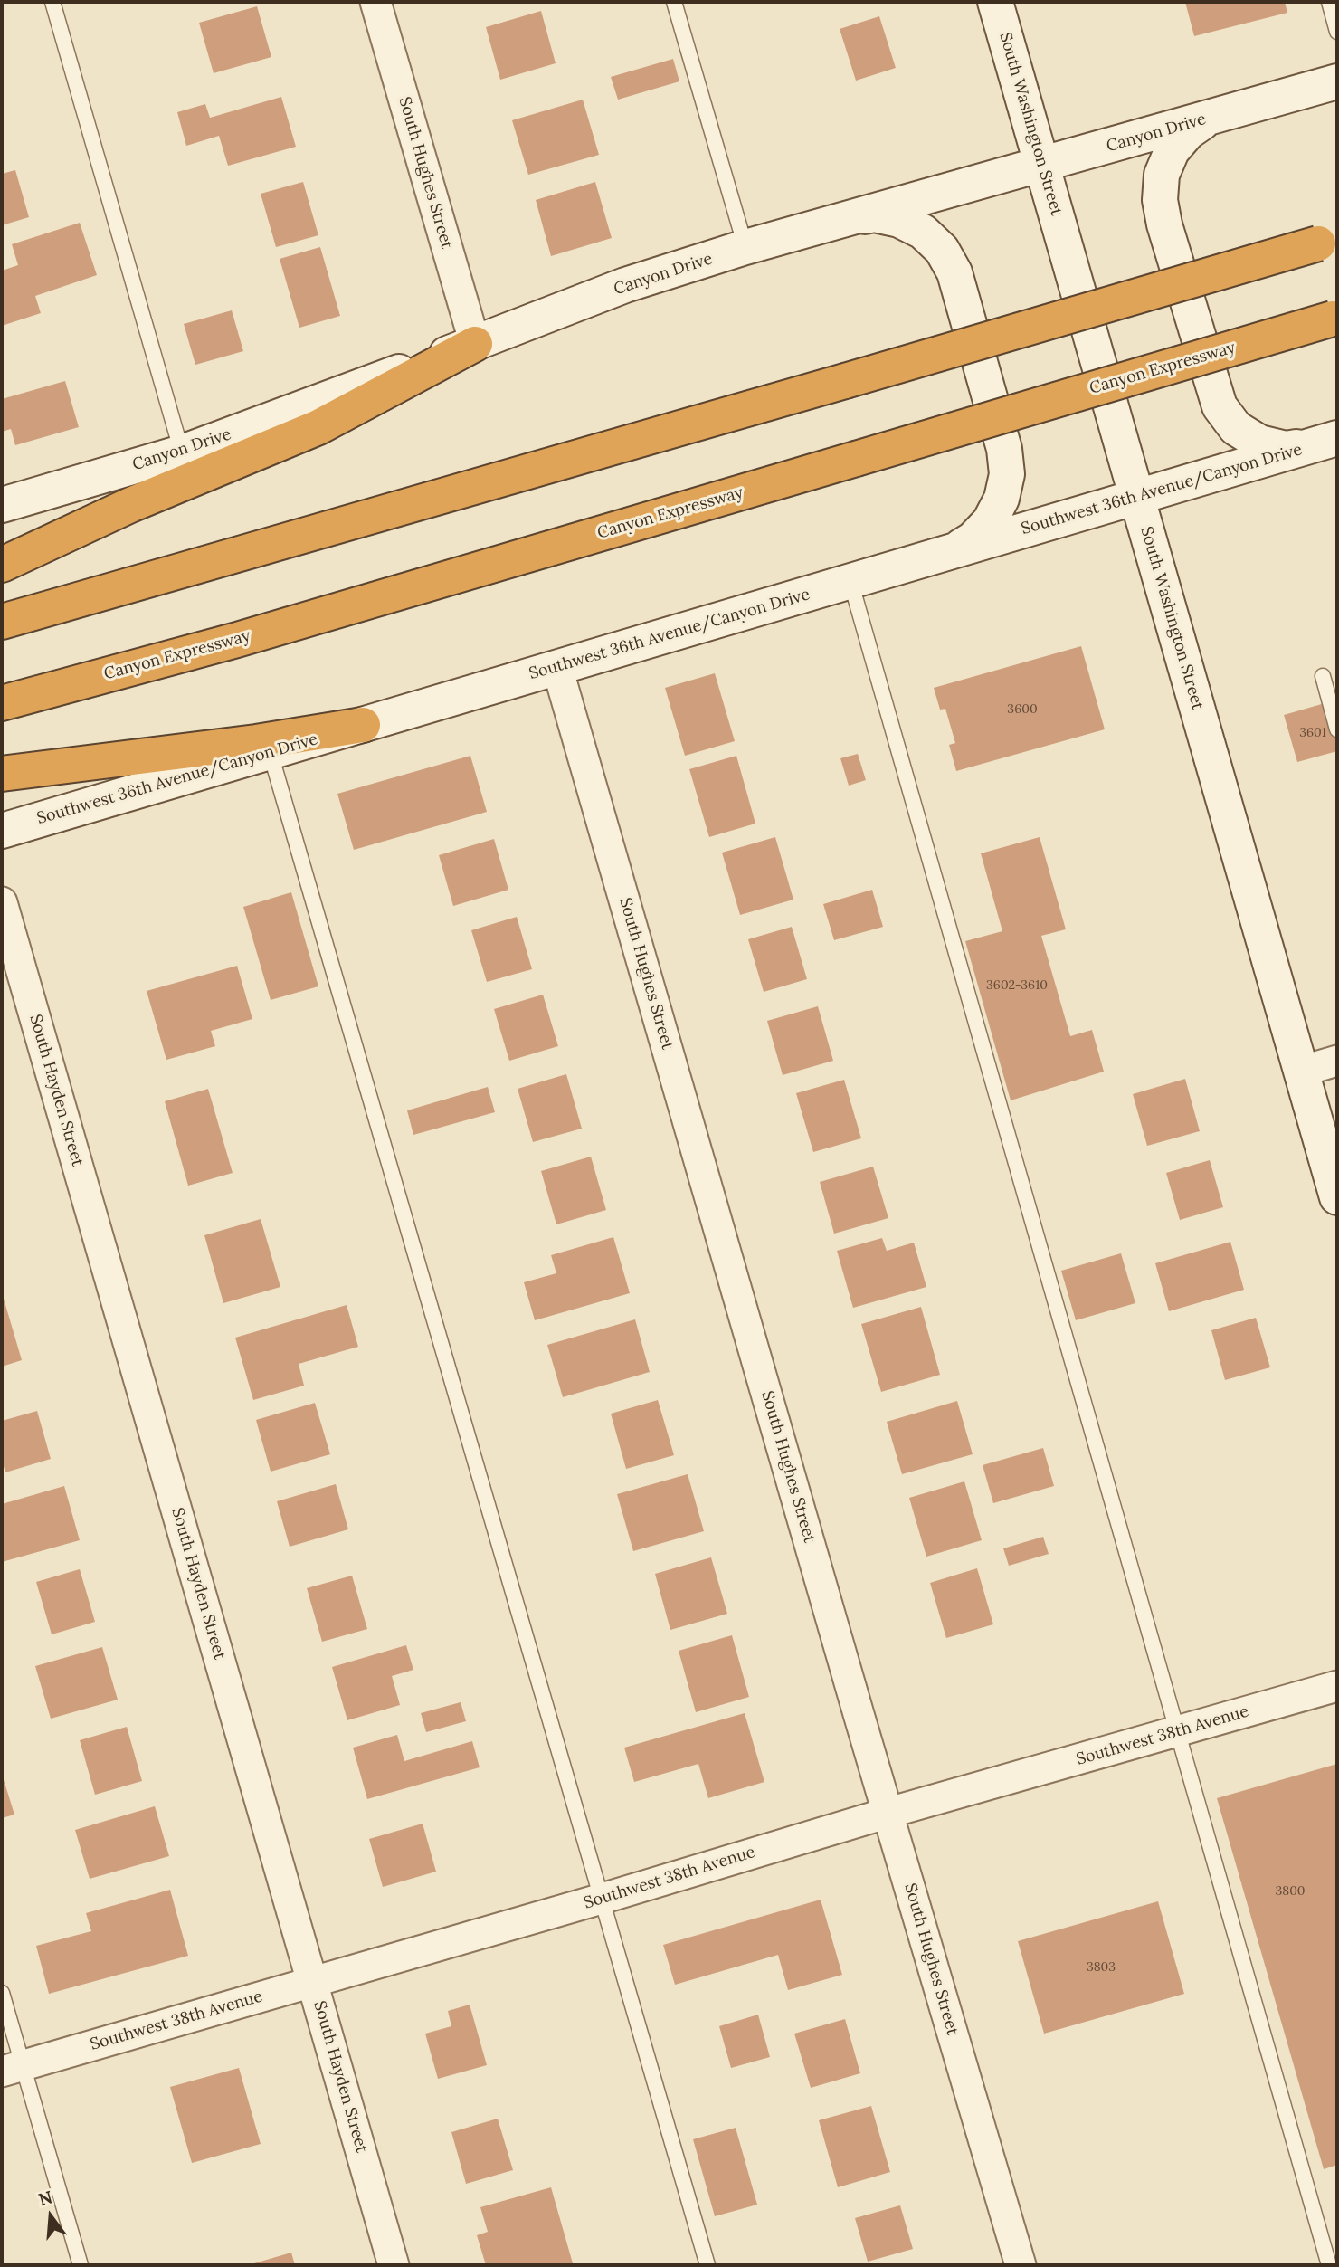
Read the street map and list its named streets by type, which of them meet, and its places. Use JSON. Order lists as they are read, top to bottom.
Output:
{
  "streets": {
    "highway": ["Canyon Expressway"],
    "main road": ["South Washington Street", "Canyon Drive", "Southwest 36th Avenue/Canyon Drive"],
    "street": ["South Hughes Street", "South Hayden Street", "Southwest 38th Avenue"]
  },
  "crossings": [
    ["South Washington Street", "Canyon Drive"],
    ["South Washington Street", "Southwest 36th Avenue/Canyon Drive"],
    ["Canyon Drive", "South Hughes Street"],
    ["South Hughes Street", "Southwest 36th Avenue/Canyon Drive"],
    ["South Hughes Street", "Southwest 38th Avenue"],
    ["South Hayden Street", "Southwest 38th Avenue"]
  ],
  "house_numbers": [
    "3600",
    "3601",
    "3602-3610",
    "3800",
    "3803"
  ],
  "north": "top"
}
